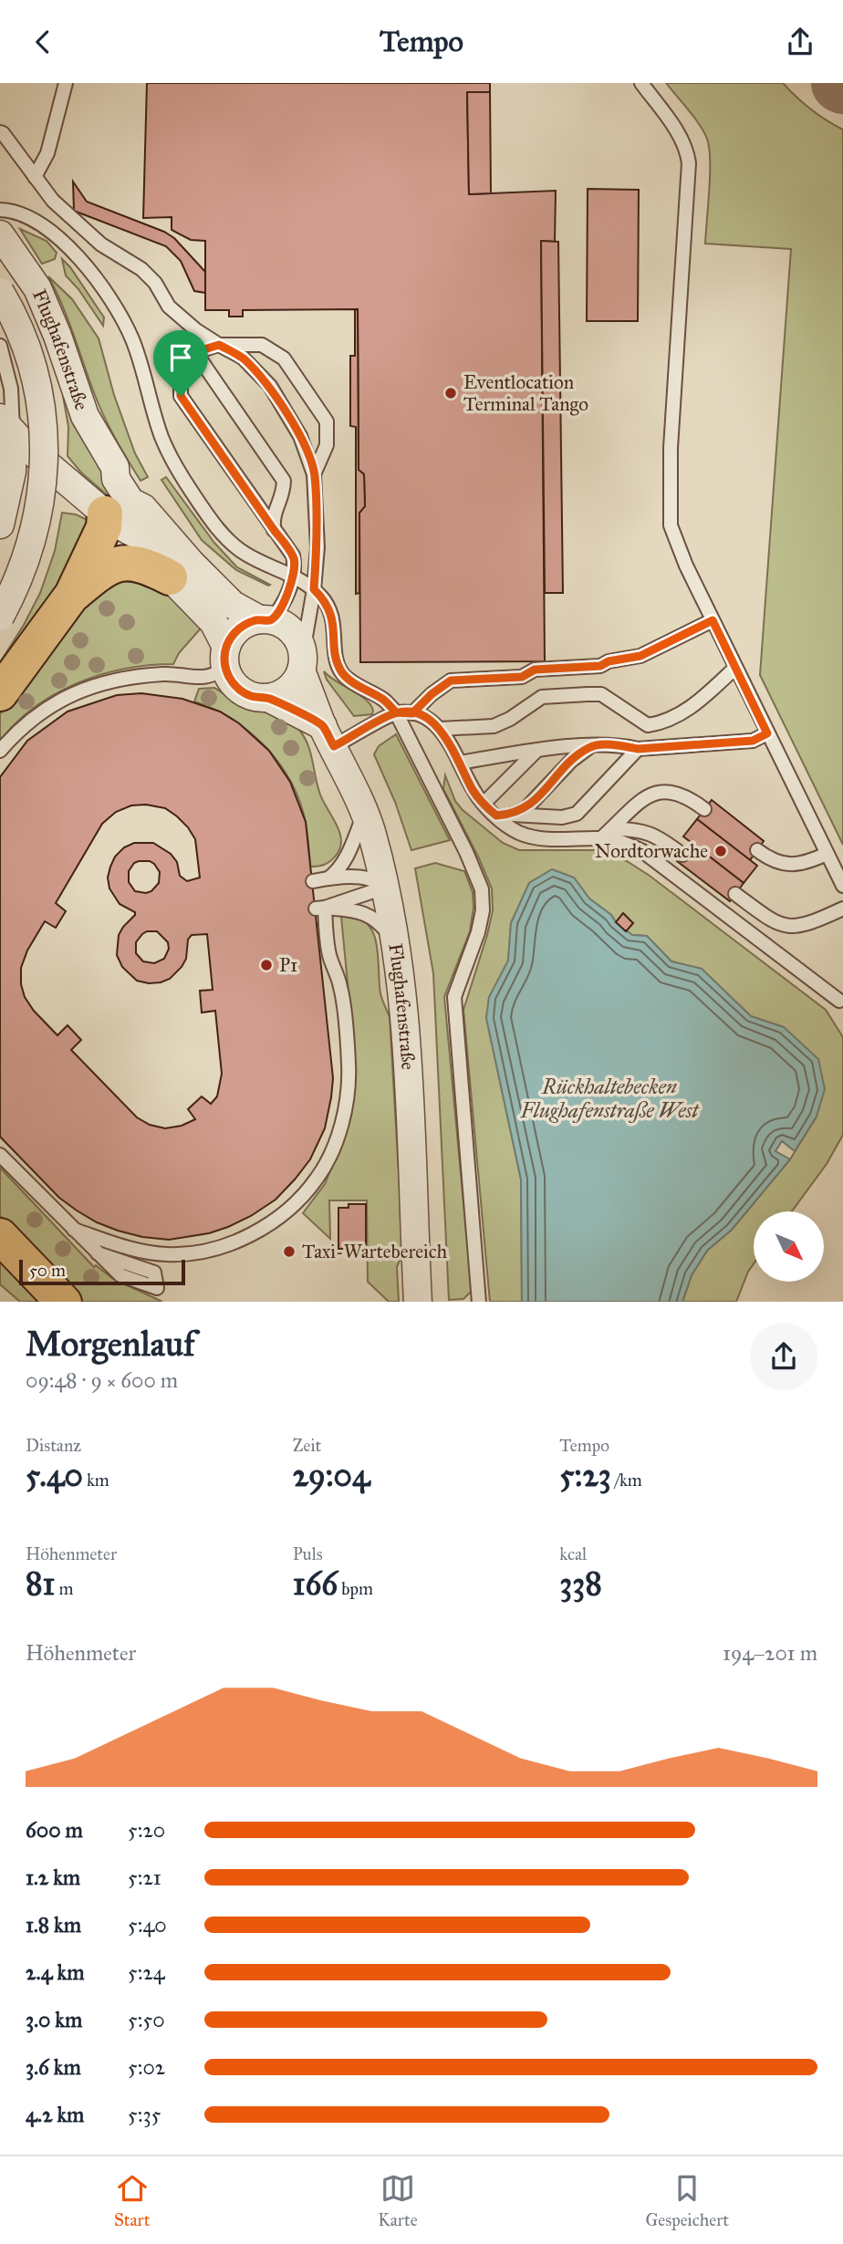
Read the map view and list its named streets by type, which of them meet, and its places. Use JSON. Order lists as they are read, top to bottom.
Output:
{
  "streets": {
    "street": ["Flughafenstraße"]
  },
  "water": ["Rückhaltebecken Flughafenstraße West"],
  "places": [
    "Eventlocation Terminal Tango",
    "Nordtorwache",
    "P1",
    "Taxi-Wartebereich"
  ],
  "scale_bar": "50 m",
  "north": "bottom right",
  "page": {
    "header": "Tempo",
    "scale": "50 m",
    "heading": ["Morgenlauf", "09:48 · 9 × 600 m"],
    "stats": [
      ["Distanz", "5.40 km"],
      ["Zeit", "29:04"],
      ["Tempo", "5:23 /km"],
      ["Höhenmeter", "81 m"],
      ["Puls", "166 bpm"],
      ["kcal", "338"]
    ],
    "chart": ["Höhenmeter", "194–201 m"],
    "list": [
      {
        "name": "600 m",
        "note": "5:20"
      },
      {
        "name": "1.2 km",
        "note": "5:21"
      },
      {
        "name": "1.8 km",
        "note": "5:40"
      },
      {
        "name": "2.4 km",
        "note": "5:24"
      },
      {
        "name": "3.0 km",
        "note": "5:50"
      },
      {
        "name": "3.6 km",
        "note": "5:02"
      },
      {
        "name": "4.2 km",
        "note": "5:35"
      }
    ],
    "tabs": ["Start", "Karte", "Gespeichert"]
  }
}
